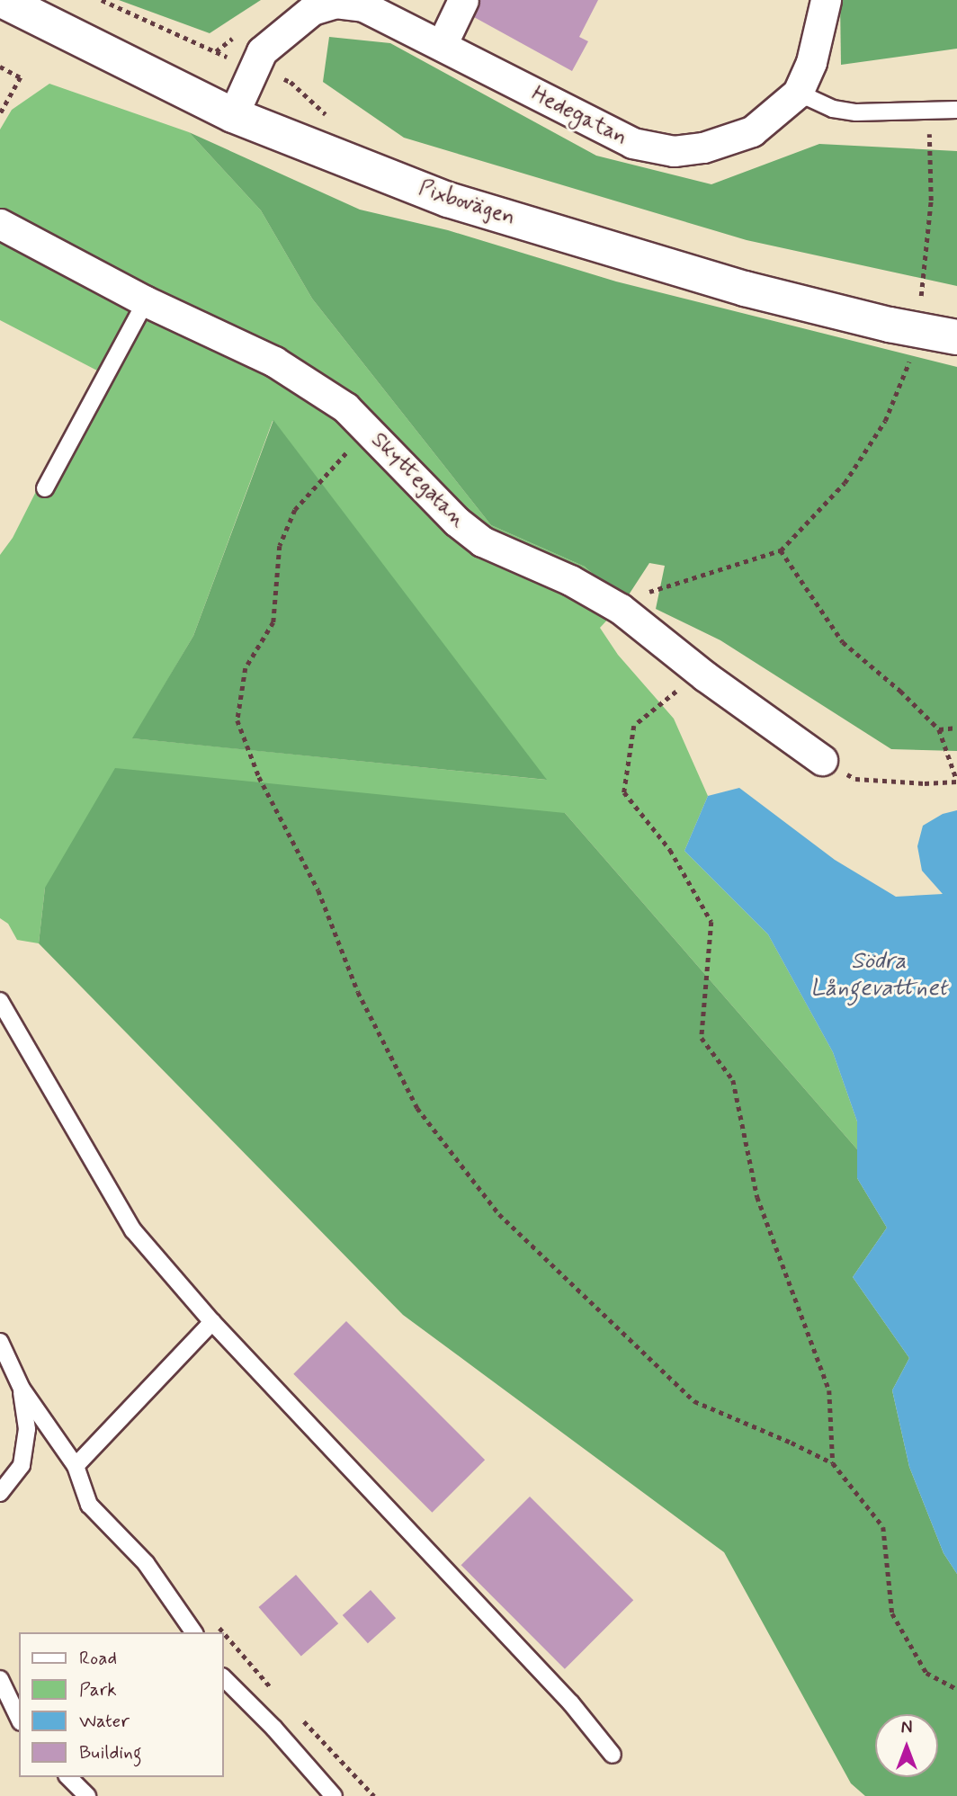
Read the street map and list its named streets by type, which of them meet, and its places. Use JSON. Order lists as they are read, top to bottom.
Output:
{
  "streets": {
    "street": ["Hedegatan", "Pixbovägen", "Skyttegatan"]
  },
  "crossings": [
    ["Hedegatan", "Pixbovägen"]
  ],
  "water": ["Södra Långevattnet"],
  "legend": [
    "Road",
    "Park",
    "Water",
    "Building"
  ],
  "north": "top"
}
